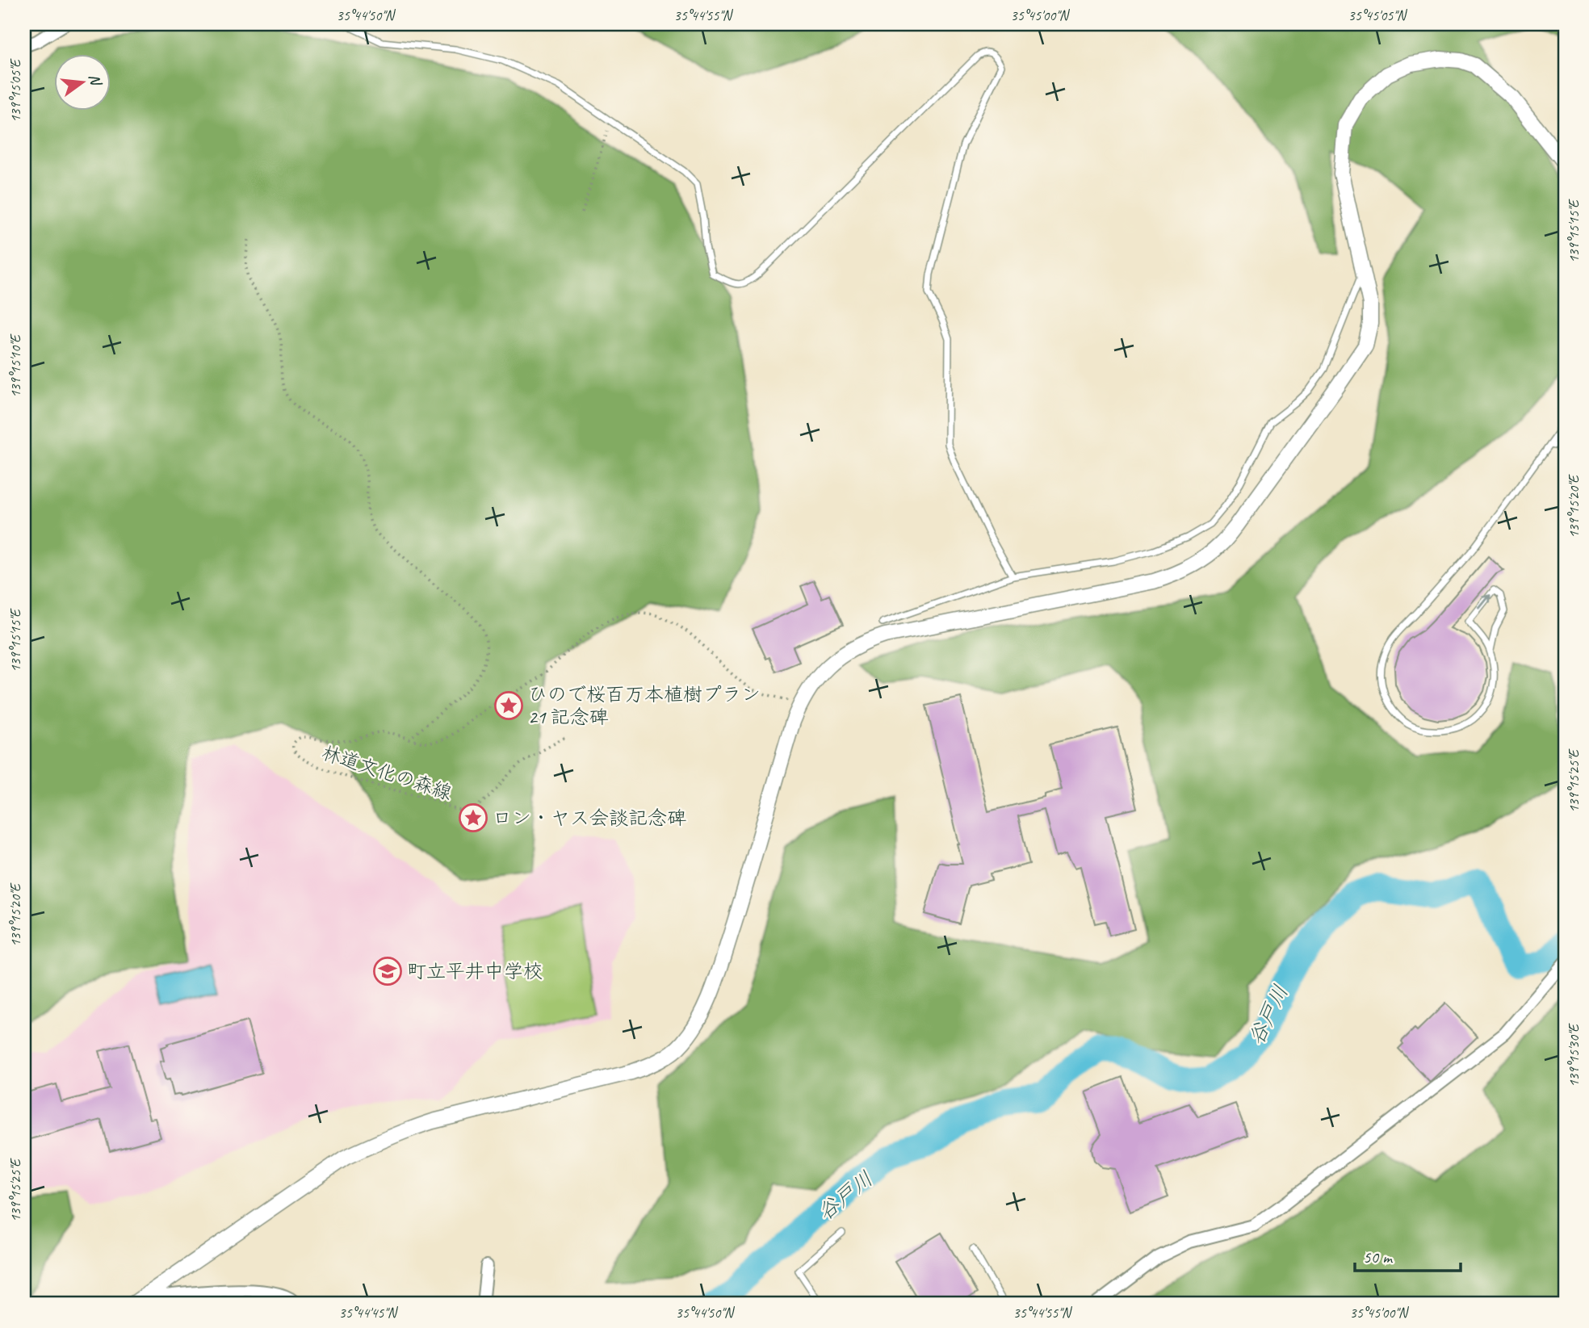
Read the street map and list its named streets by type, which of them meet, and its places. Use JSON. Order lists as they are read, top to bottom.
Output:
{
  "streets": {
    "path": ["林道文化の森線"]
  },
  "water": ["谷戸川"],
  "places": {
    "place": ["ひので桜百万本植樹プラン 21 記念碑", "ロン・ヤス会談記念碑"],
    "school or university": ["町立平井中学校"]
  },
  "scale_bar": "50 m",
  "north": "right",
  "coordinates": [
    "35°44'50\"N",
    "35°44'55\"N",
    "35°45'00\"N",
    "35°45'05\"N",
    "139°15'05\"E",
    "139°15'15\"E",
    "139°15'10\"E",
    "139°15'20\"E",
    "139°15'25\"E",
    "139°15'30\"E",
    "35°44'45\"N"
  ]
}
